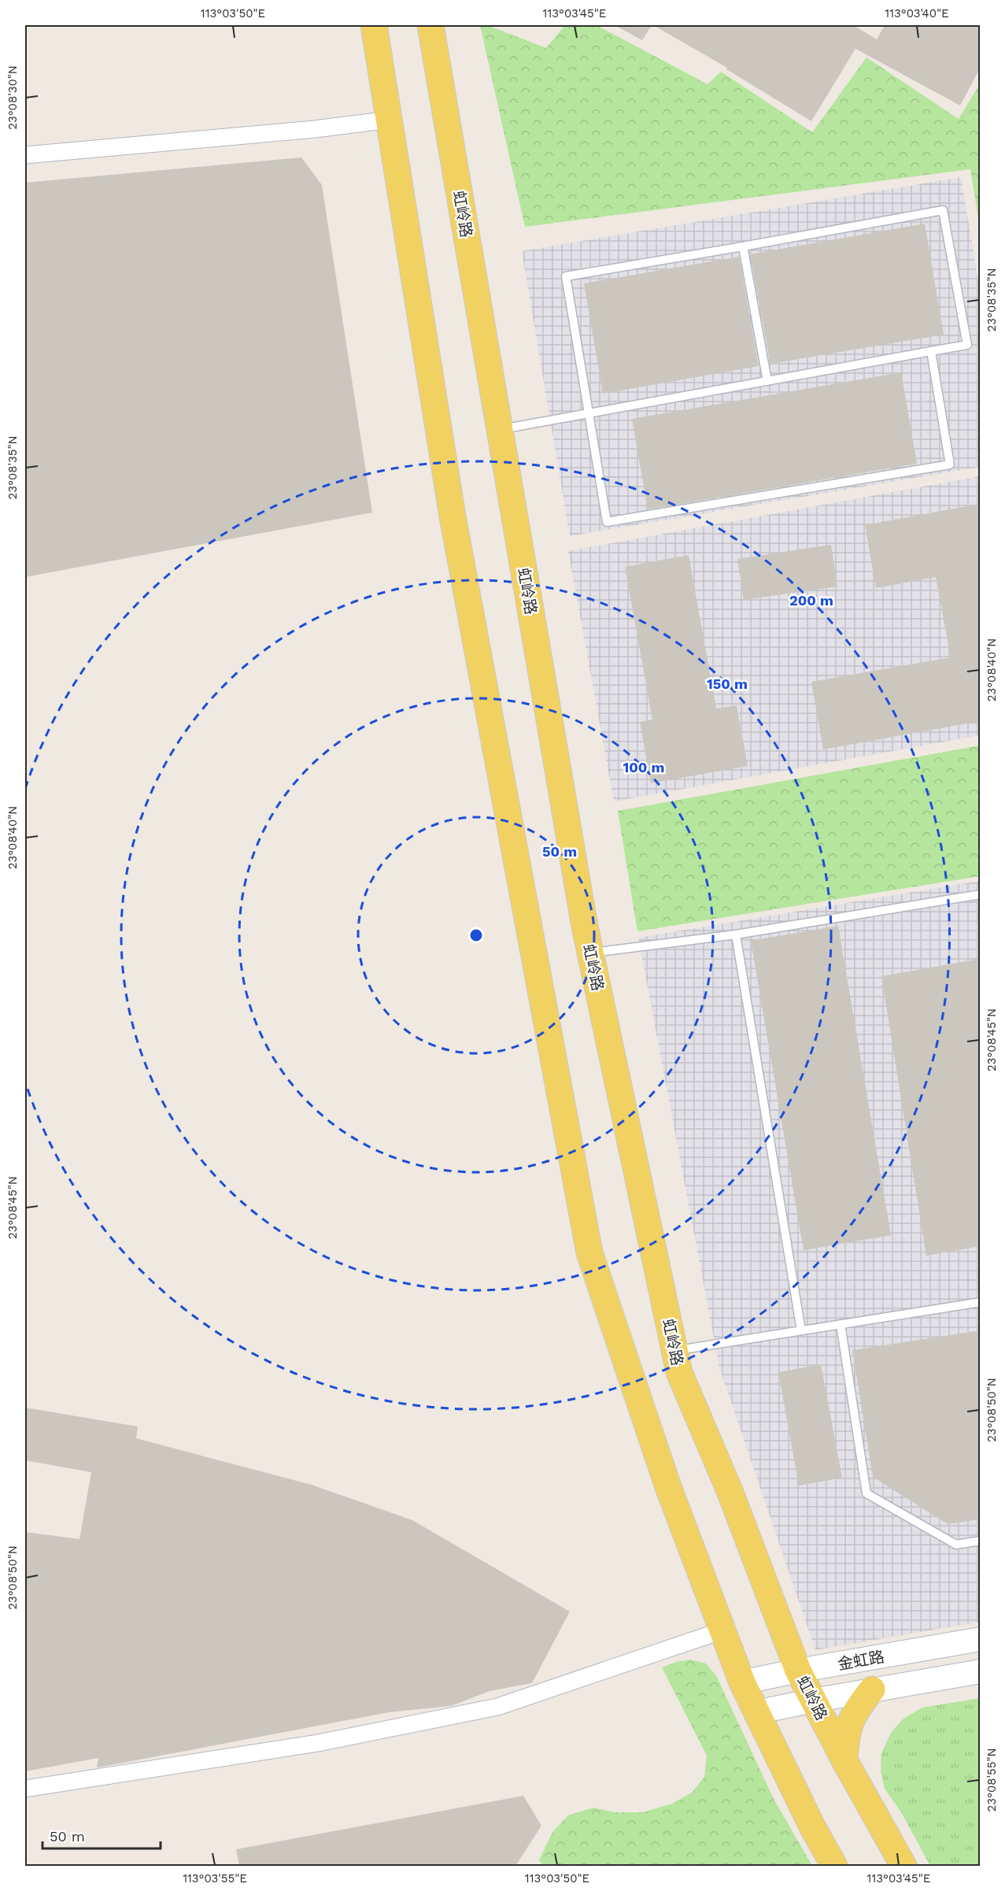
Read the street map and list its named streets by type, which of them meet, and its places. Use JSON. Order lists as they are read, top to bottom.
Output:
{
  "streets": {
    "main road": ["虹岭路"],
    "street": ["金虹路"]
  },
  "crossings": [
    ["虹岭路", "金虹路"]
  ],
  "scale_bar": "50 m",
  "coordinates": [
    "113°03'50\"E",
    "113°03'45\"E",
    "113°03'40\"E",
    "23°08'30\"N",
    "23°08'35\"N",
    "23°08'40\"N",
    "23°08'45\"N",
    "23°08'50\"N",
    "23°08'55\"N",
    "113°03'55\"E"
  ],
  "rings": [
    "200 m",
    "150 m",
    "100 m",
    "50 m"
  ]
}
